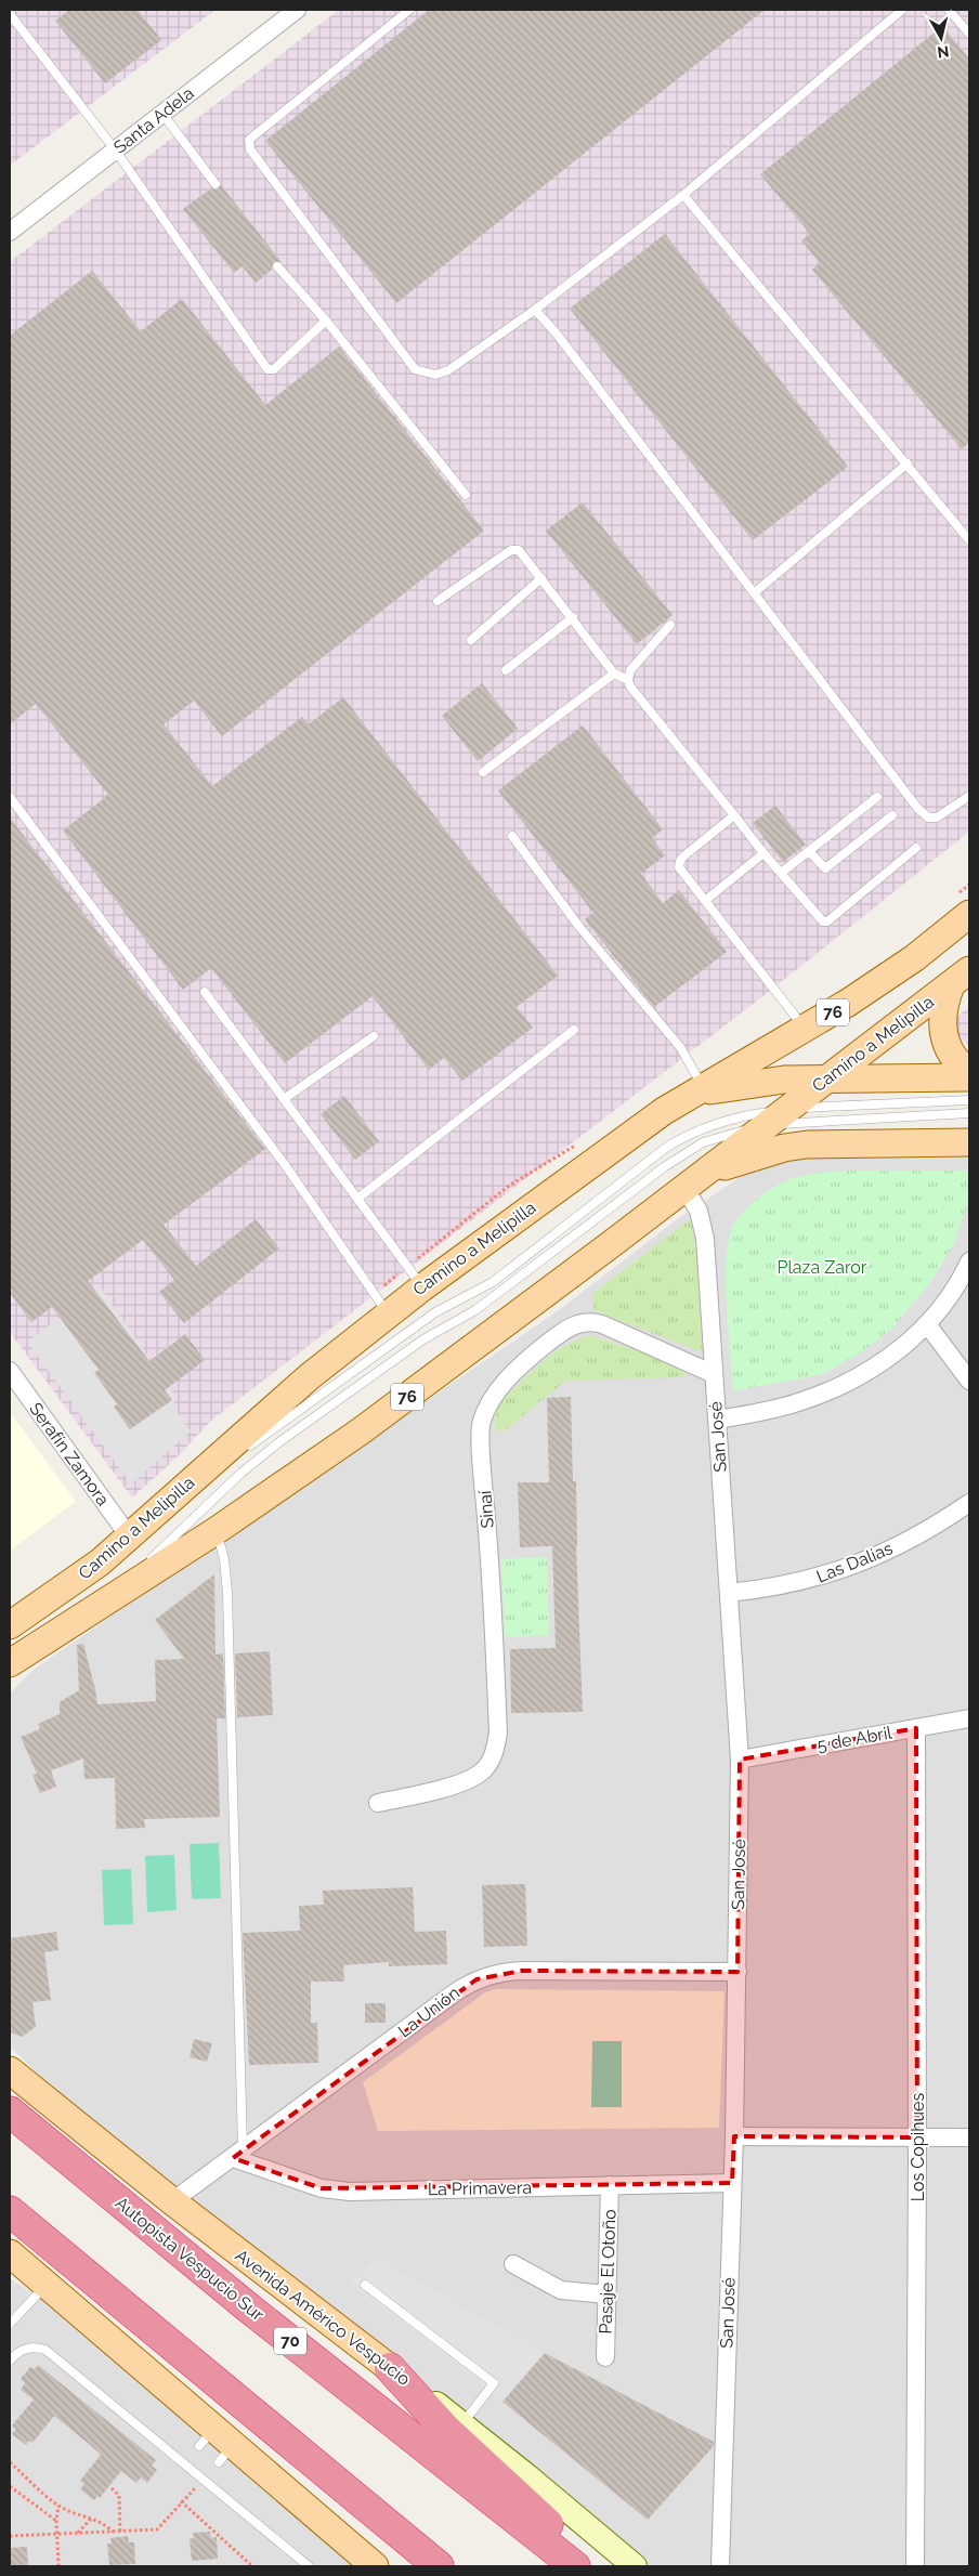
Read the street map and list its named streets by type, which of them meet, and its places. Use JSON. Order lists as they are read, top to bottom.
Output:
{
  "streets": {
    "highway": ["Autopista Vespucio Sur", "70"],
    "main road": ["76", "Camino a Melipilla", "Avenida Américo Vespucio"],
    "street": [
      "Santa Adela",
      "San José",
      "Serafín Zamora",
      "Sinaí",
      "Las Dalias",
      "5 de Abril",
      "La Unión",
      "Los Copihues",
      "La Primavera",
      "Pasaje El Otoño"
    ]
  },
  "crossings": [
    ["Camino a Melipilla", "San José"],
    ["Camino a Melipilla", "Serafín Zamora"],
    ["San José", "Sinaí"],
    ["San José", "Las Dalias"],
    ["San José", "5 de Abril"],
    ["San José", "La Unión"],
    ["San José", "La Primavera"],
    ["5 de Abril", "Los Copihues"],
    ["La Unión", "La Primavera"],
    ["La Unión", "Avenida Américo Vespucio"],
    ["La Primavera", "Pasaje El Otoño"]
  ],
  "parks": ["Plaza Zaror"],
  "north": "bottom"
}
